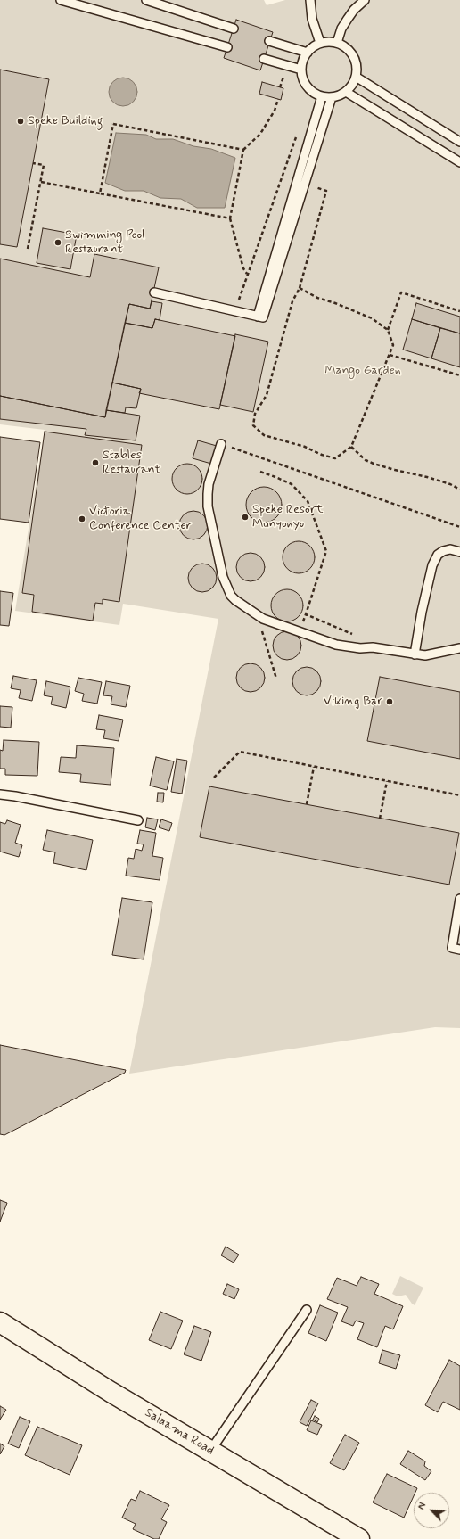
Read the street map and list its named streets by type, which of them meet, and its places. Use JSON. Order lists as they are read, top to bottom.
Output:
{
  "streets": {
    "street": ["Salaama Road"]
  },
  "parks": ["Mango Garden"],
  "places": [
    "Speke Building",
    "Swimming Pool Restaurant",
    "Stables Restaurant",
    "Speke Resort Munyonyo",
    "Victoria Conference Center",
    "Viking Bar"
  ],
  "north": "top left"
}
